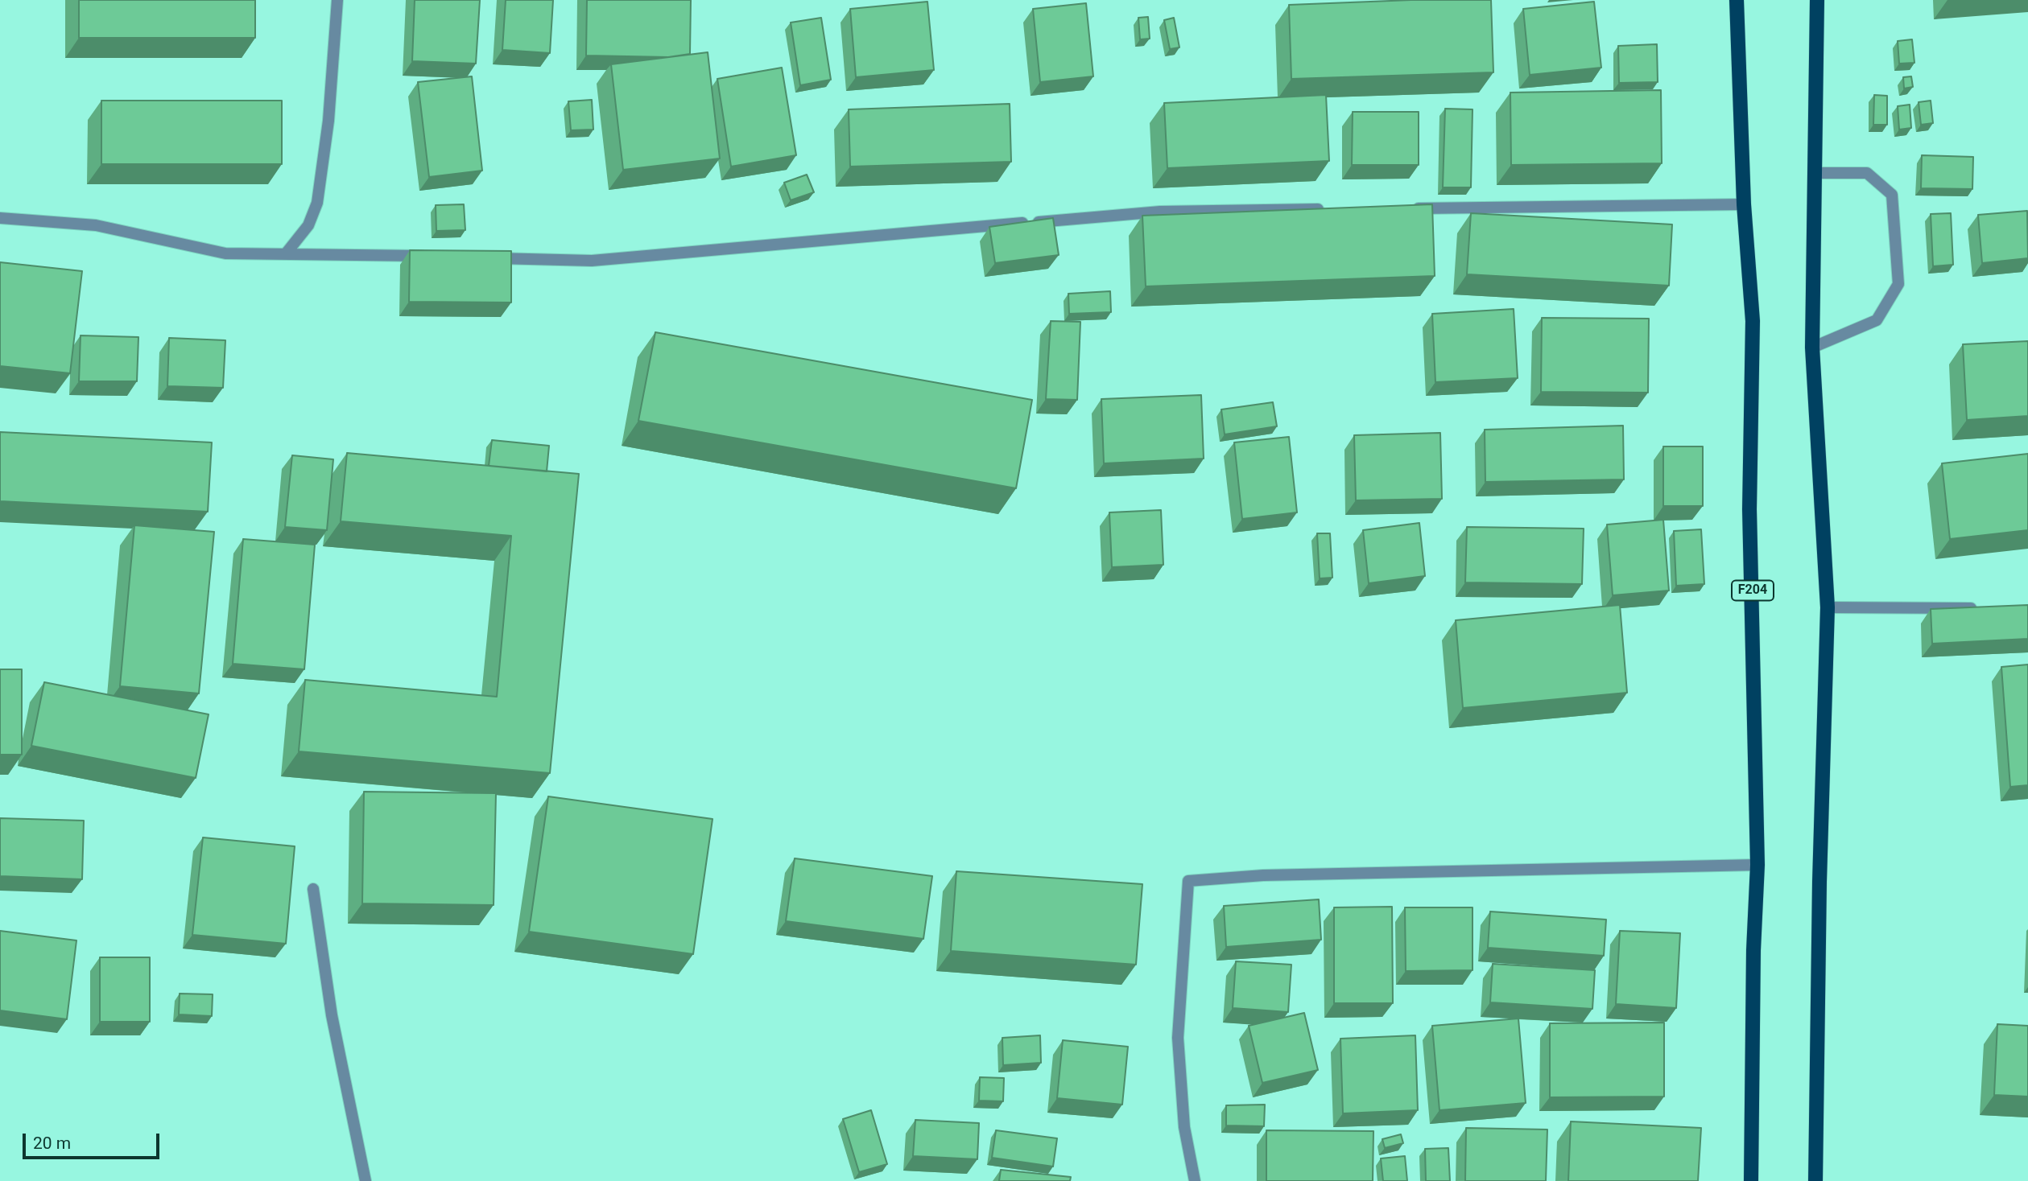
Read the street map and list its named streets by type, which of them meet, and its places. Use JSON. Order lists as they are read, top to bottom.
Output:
{
  "streets": {
    "main road": ["F204"]
  },
  "scale_bar": "20 m"
}
